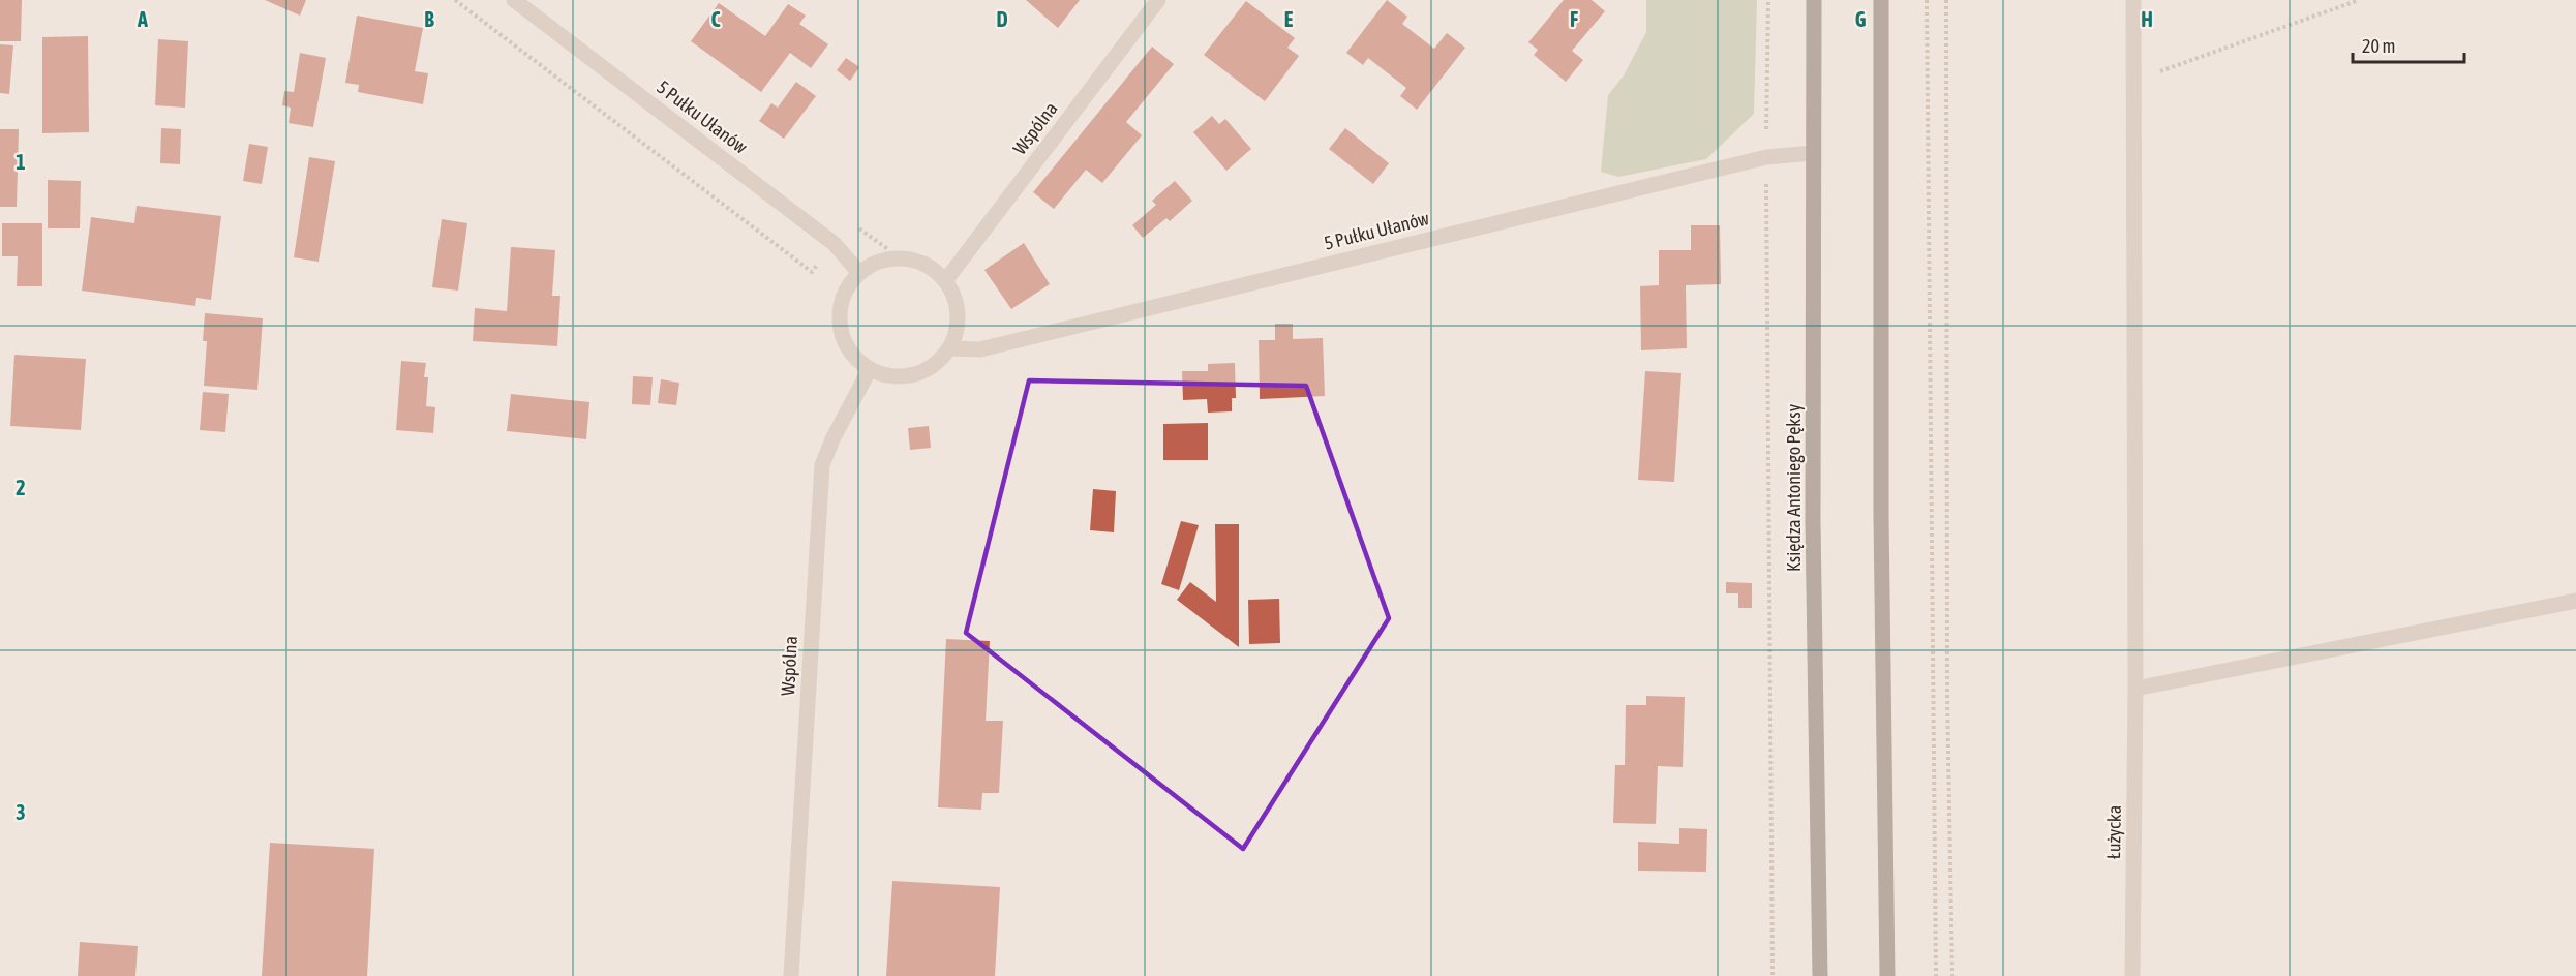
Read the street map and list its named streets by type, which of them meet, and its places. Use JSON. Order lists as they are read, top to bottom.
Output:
{
  "streets": {
    "main road": ["Księdza Antoniego Pęksy"],
    "street": ["5 Pułku Ułanów", "Wspólna", "Łużycka"]
  },
  "crossings": [
    ["5 Pułku Ułanów", "Wspólna"],
    ["5 Pułku Ułanów", "Księdza Antoniego Pęksy"]
  ],
  "scale_bar": "20 m",
  "grid": {
    "columns": [
      "A",
      "B",
      "C",
      "D",
      "E",
      "F",
      "G",
      "H"
    ],
    "rows": ["1", "2", "3"]
  }
}
